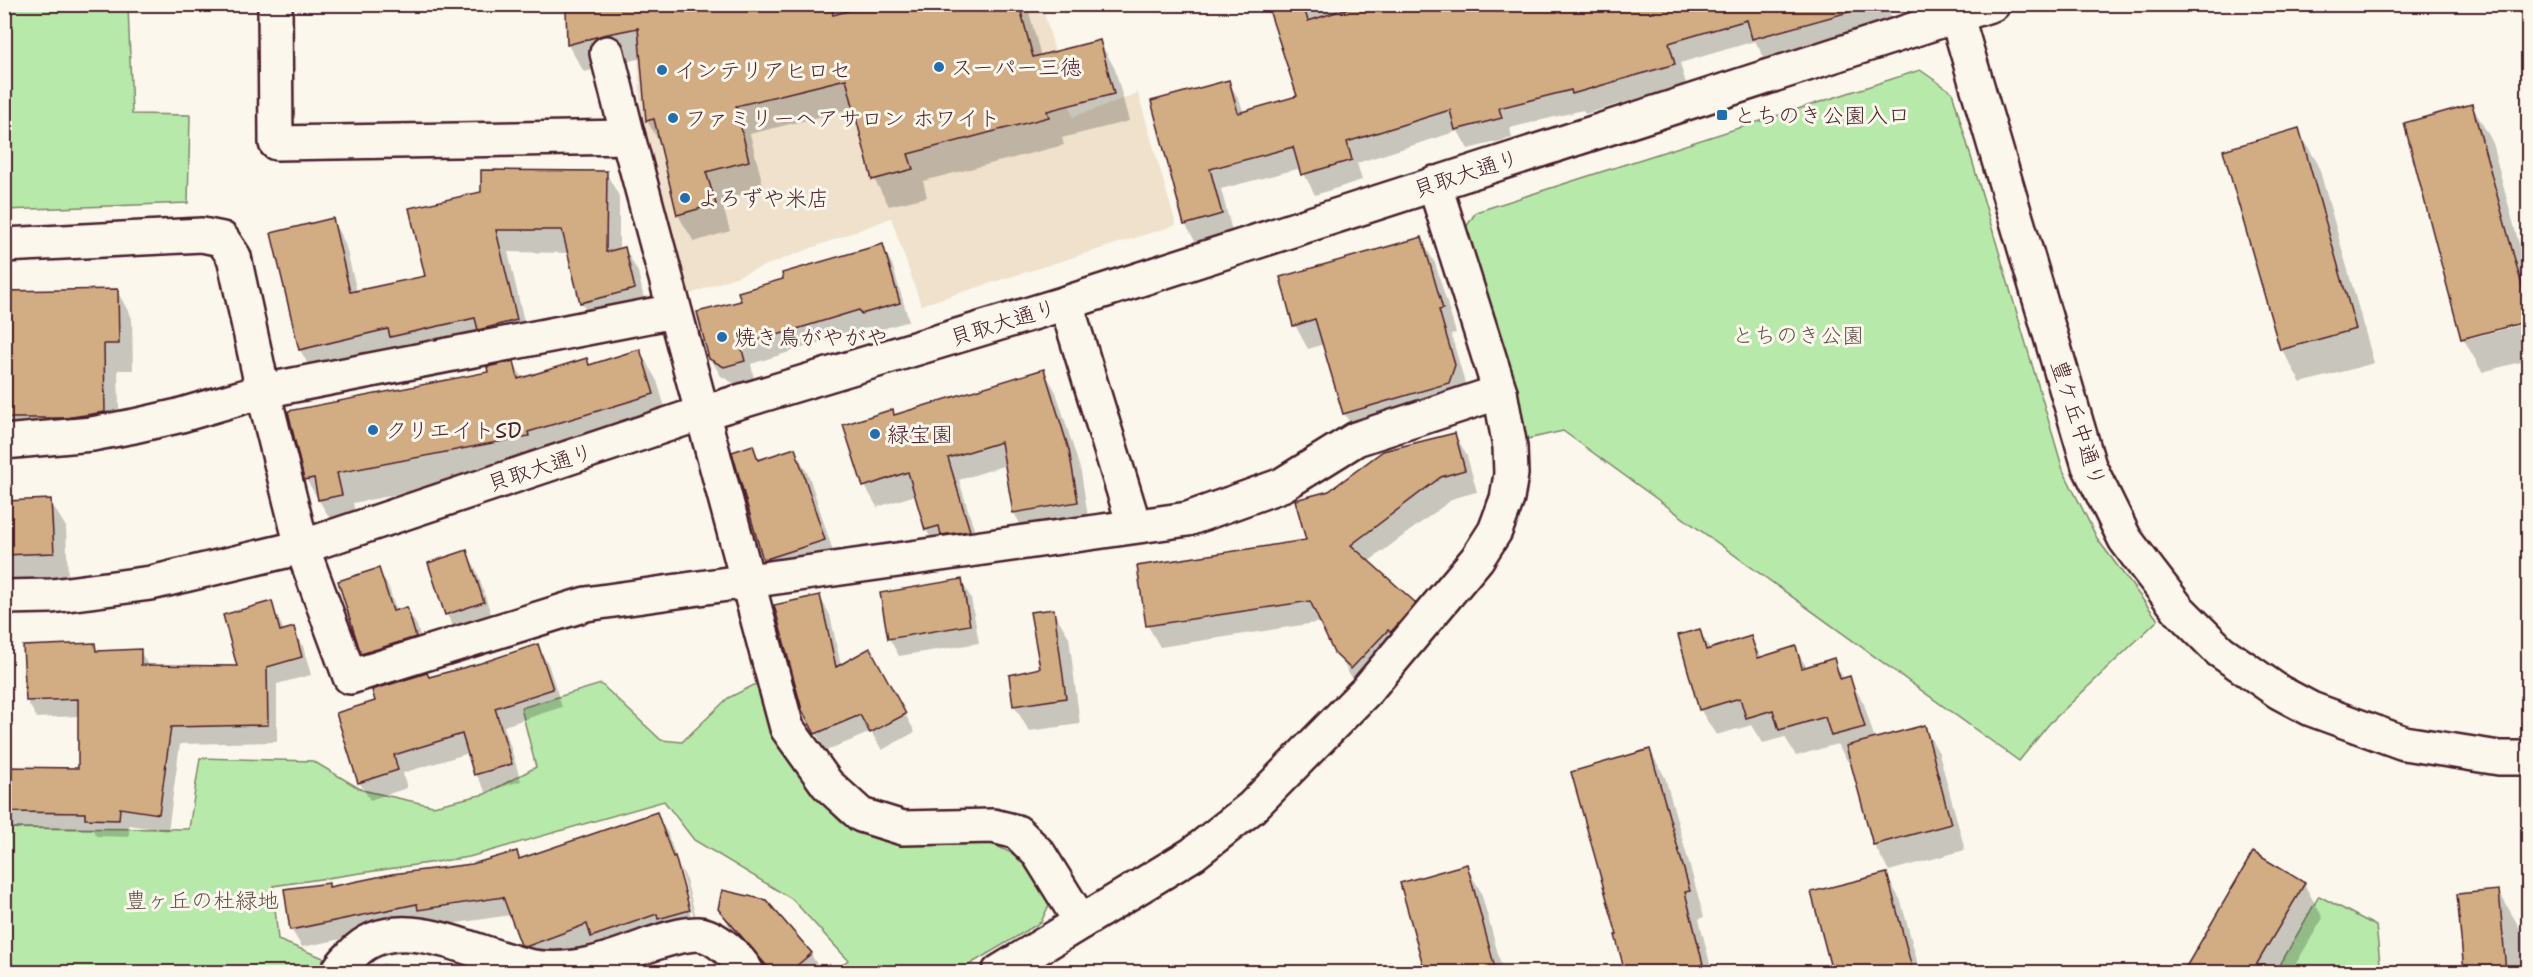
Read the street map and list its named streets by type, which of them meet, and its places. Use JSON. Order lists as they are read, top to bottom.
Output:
{
  "streets": {
    "street": ["貝取大通り", "豊ケ丘中通り"]
  },
  "crossings": [
    ["貝取大通り", "豊ケ丘中通り"]
  ],
  "parks": ["とちのき公園", "豊ヶ丘の杜緑地"],
  "places": {
    "other": [
      "スーパー三徳",
      "インテリアヒロセ",
      "ファミリーヘアサロン ホワイト",
      "よろずや米店",
      "焼き鳥がやがや",
      "クリエイトSD",
      "緑宝園"
    ],
    "transit": ["とちのき公園入口"]
  }
}
